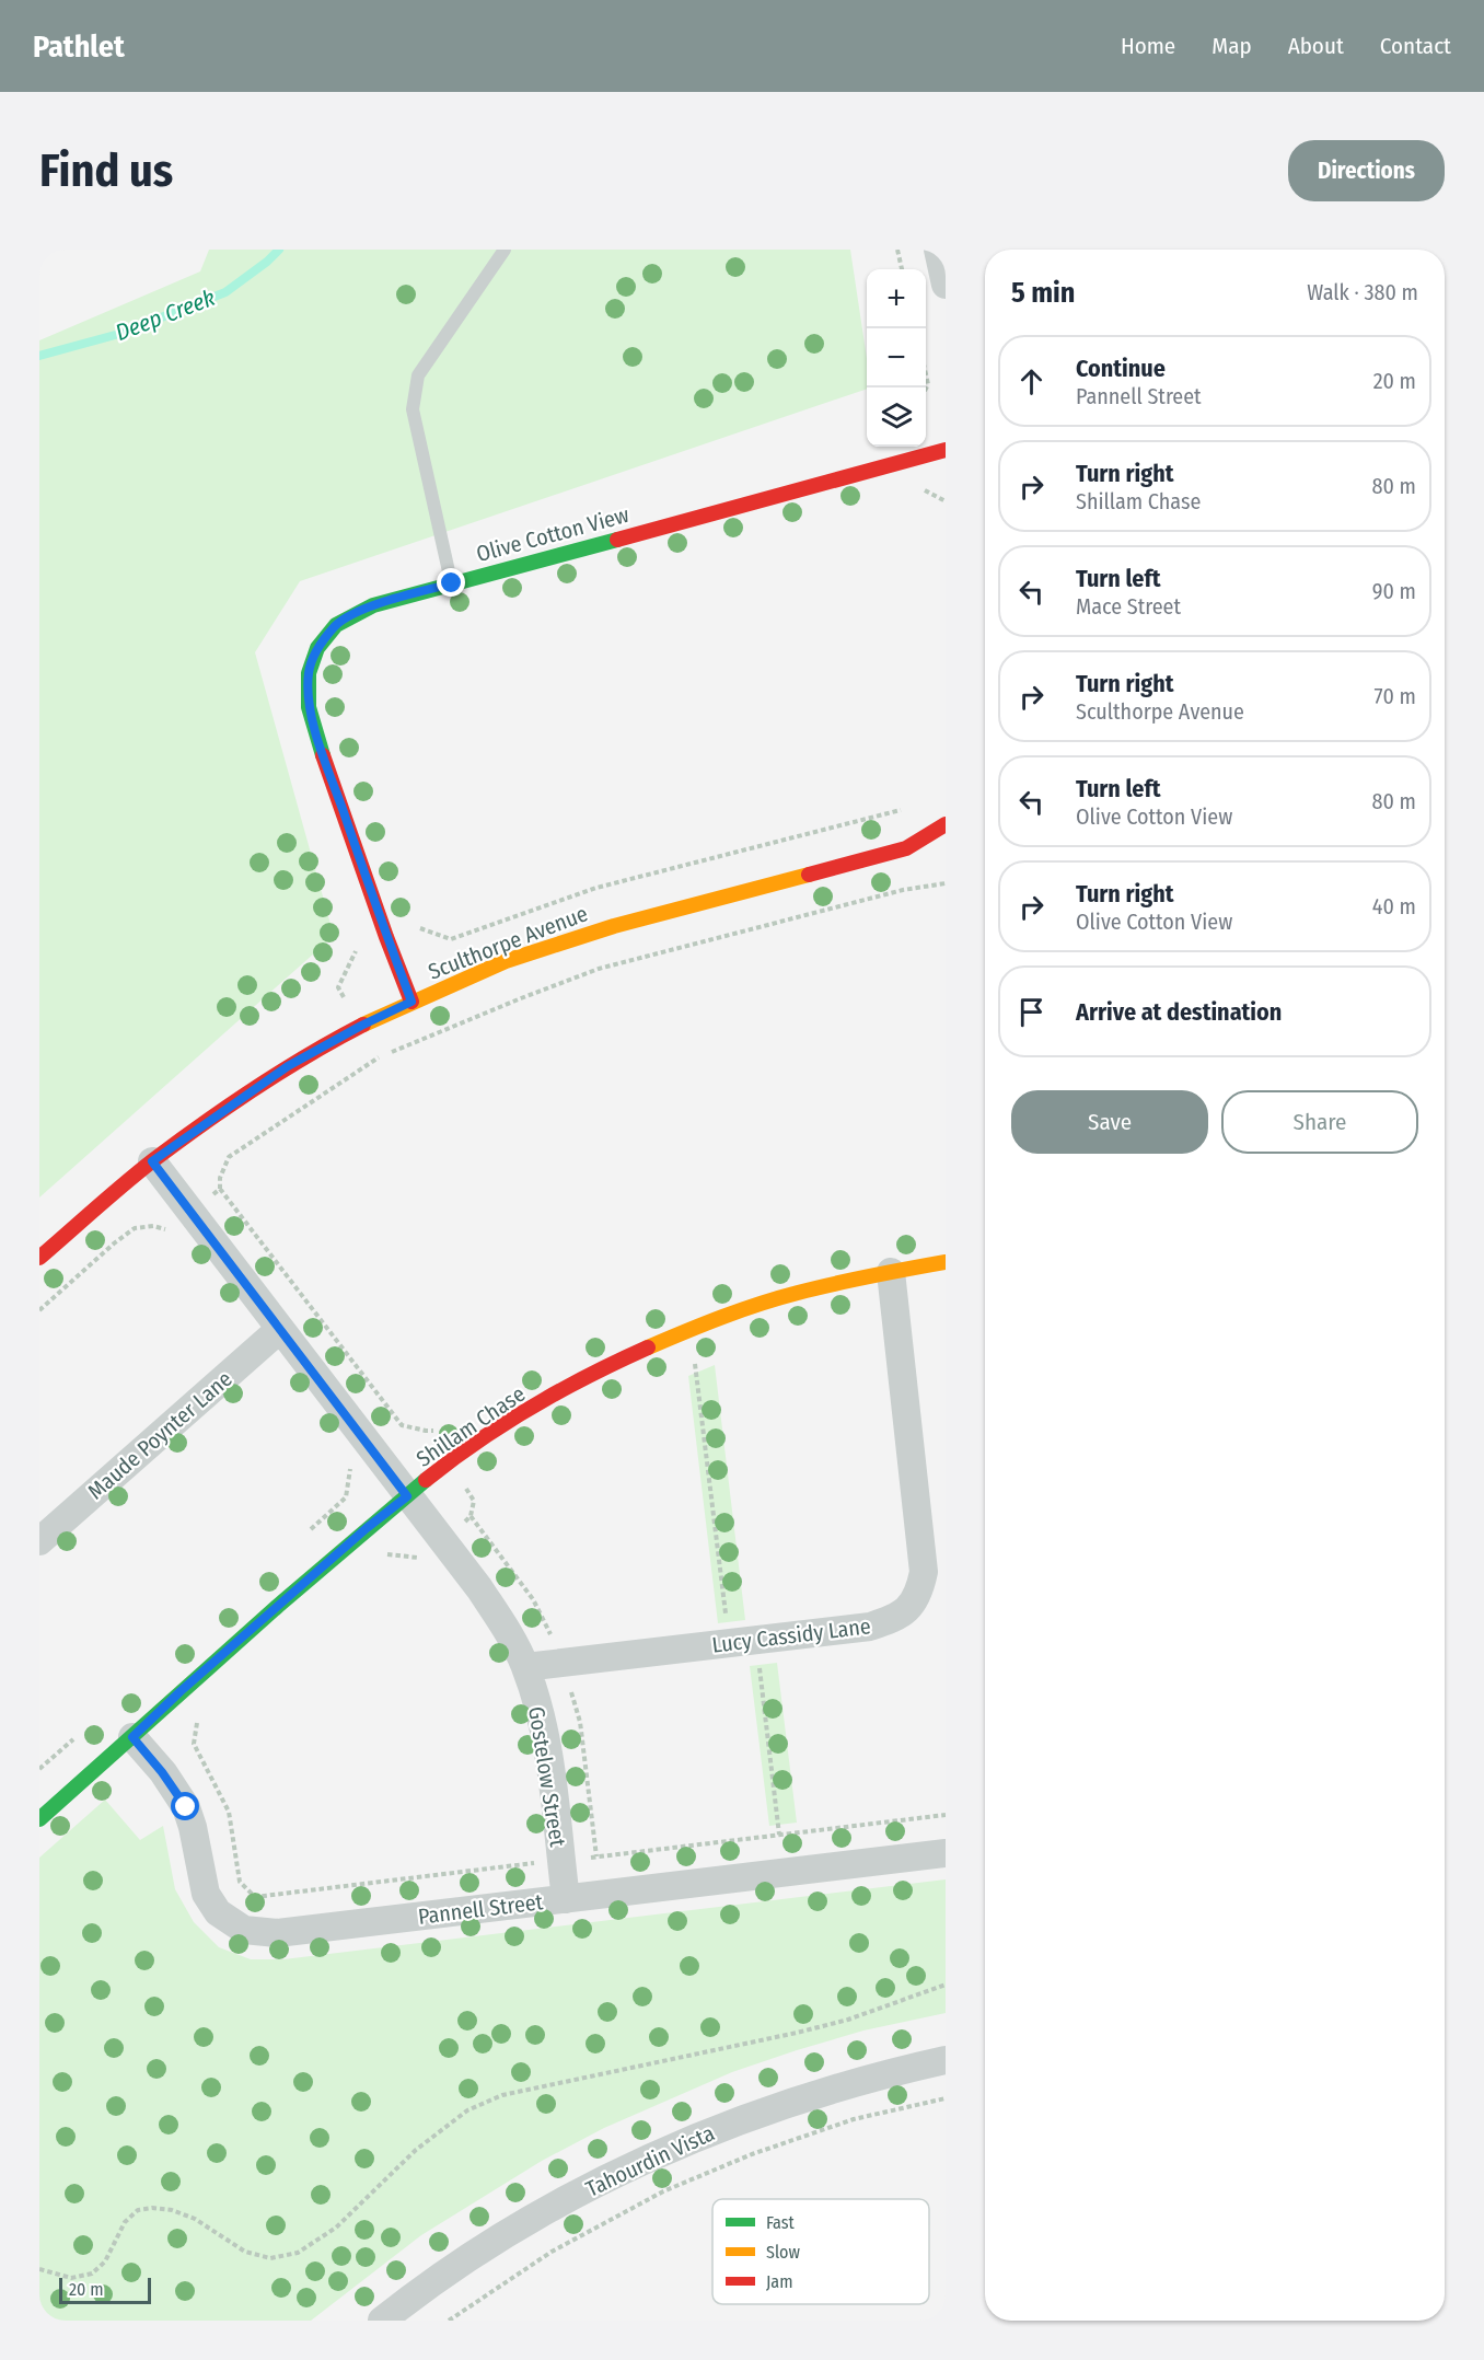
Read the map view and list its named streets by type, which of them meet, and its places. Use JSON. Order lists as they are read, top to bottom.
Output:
{
  "streets": {
    "street": [
      "Olive Cotton View",
      "Sculthorpe Avenue",
      "Shillam Chase",
      "Maude Poynter Lane",
      "Lucy Cassidy Lane",
      "Gostelow Street",
      "Pannell Street",
      "Tahourdin Vista"
    ]
  },
  "crossings": [
    ["Olive Cotton View", "Sculthorpe Avenue"],
    ["Sculthorpe Avenue", "Gostelow Street"],
    ["Shillam Chase", "Lucy Cassidy Lane"],
    ["Shillam Chase", "Gostelow Street"],
    ["Shillam Chase", "Pannell Street"],
    ["Maude Poynter Lane", "Gostelow Street"],
    ["Lucy Cassidy Lane", "Gostelow Street"],
    ["Gostelow Street", "Pannell Street"]
  ],
  "water": ["Deep Creek"],
  "legend": ["Fast", "Slow", "Jam"],
  "scale_bar": "20 m",
  "page": {
    "header": "Pathlet",
    "nav": [
      "Home",
      "Map",
      "About",
      "Contact"
    ],
    "buttons": [
      "Directions",
      ["Save", "Share"]
    ],
    "title": "Find us",
    "heading": ["5 min", "Walk · 380 m"],
    "map_buttons": ["+", "−"],
    "list": [
      ["Continue", "Pannell Street", "20 m"],
      ["Turn right", "Shillam Chase", "80 m"],
      ["Turn left", "Mace Street", "90 m"],
      ["Turn right", "Sculthorpe Avenue", "70 m"],
      ["Turn left", "Olive Cotton View", "80 m"],
      ["Turn right", "Olive Cotton View", "40 m"],
      "Arrive at destination"
    ],
    "scale": "20 m"
  }
}
